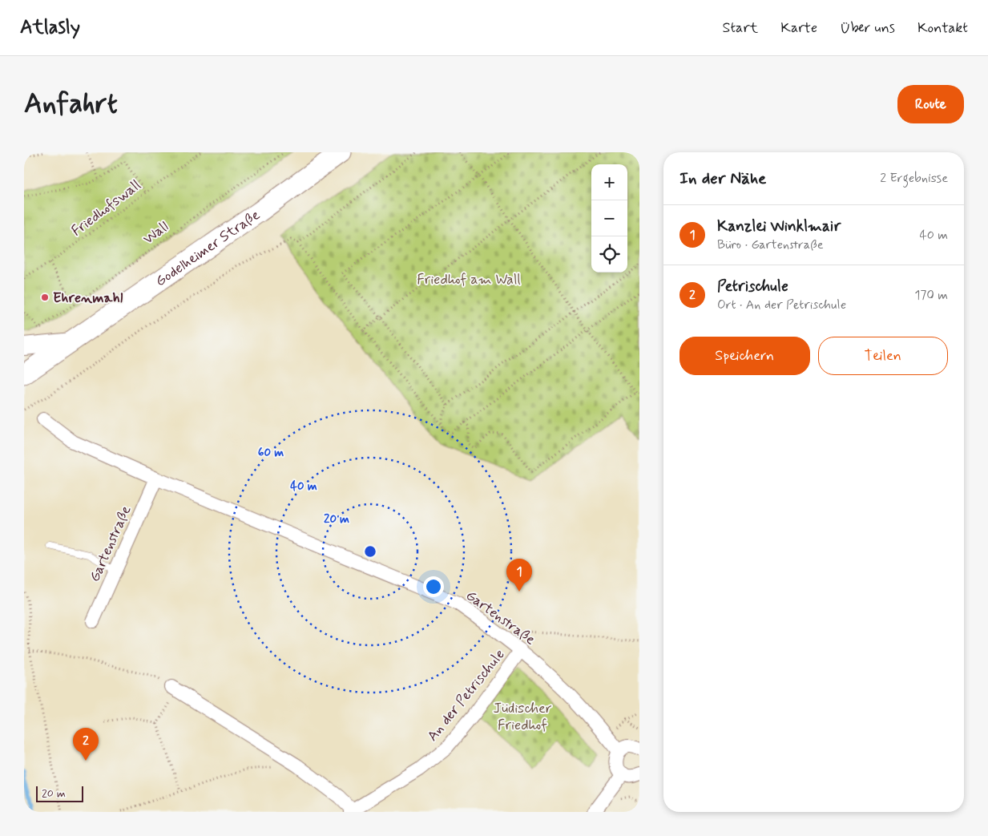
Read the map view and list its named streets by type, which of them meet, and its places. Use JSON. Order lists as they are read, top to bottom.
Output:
{
  "streets": {
    "main road": ["Godelheimer Straße"],
    "street": ["Gartenstraße", "An der Petrischule"],
    "path": ["Friedhofswall", "Wall"]
  },
  "crossings": [
    ["Gartenstraße", "An der Petrischule"]
  ],
  "parks": ["Friedhof am Wall", "Jüdischer Friedhof"],
  "places": ["Ehrenmahl"],
  "scale_bar": "20 m",
  "page": {
    "header": "Atlasly",
    "nav": [
      "Start",
      "Karte",
      "Über uns",
      "Kontakt"
    ],
    "buttons": [
      "Route",
      ["Speichern", "Teilen"]
    ],
    "title": "Anfahrt",
    "heading": ["In der Nähe", "2 Ergebnisse"],
    "map_buttons": ["+", "−"],
    "list": [
      {
        "mark": "1",
        "name": "Kanzlei Winklmair",
        "note": "Büro · Gartenstraße",
        "value": "40 m"
      },
      {
        "mark": "2",
        "name": "Petrischule",
        "note": "Ort · An der Petrischule",
        "value": "170 m"
      }
    ],
    "pins": ["1", "2"],
    "scale": "20 m"
  },
  "rings": ["60 m", "40 m", "20 m"]
}
